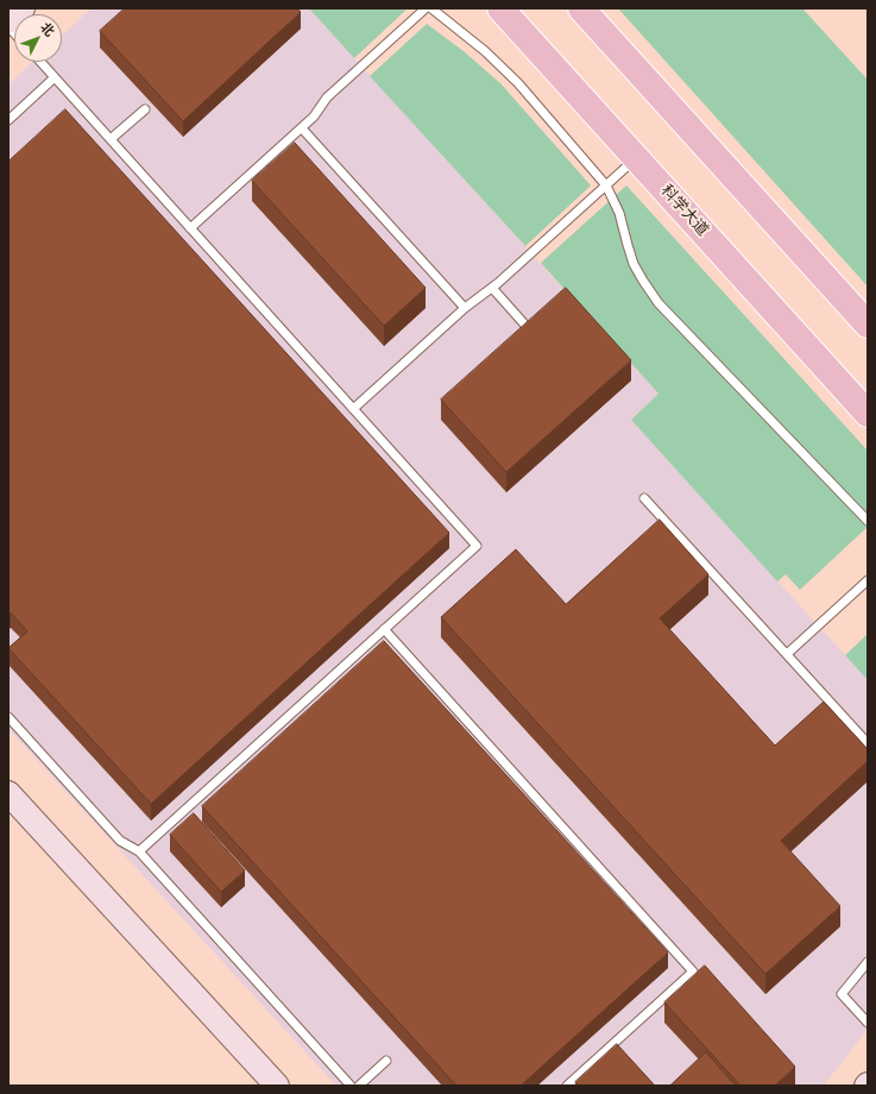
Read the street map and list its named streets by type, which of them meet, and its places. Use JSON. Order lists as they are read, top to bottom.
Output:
{
  "streets": {
    "main road": ["科学大道"]
  },
  "north": "top right"
}
